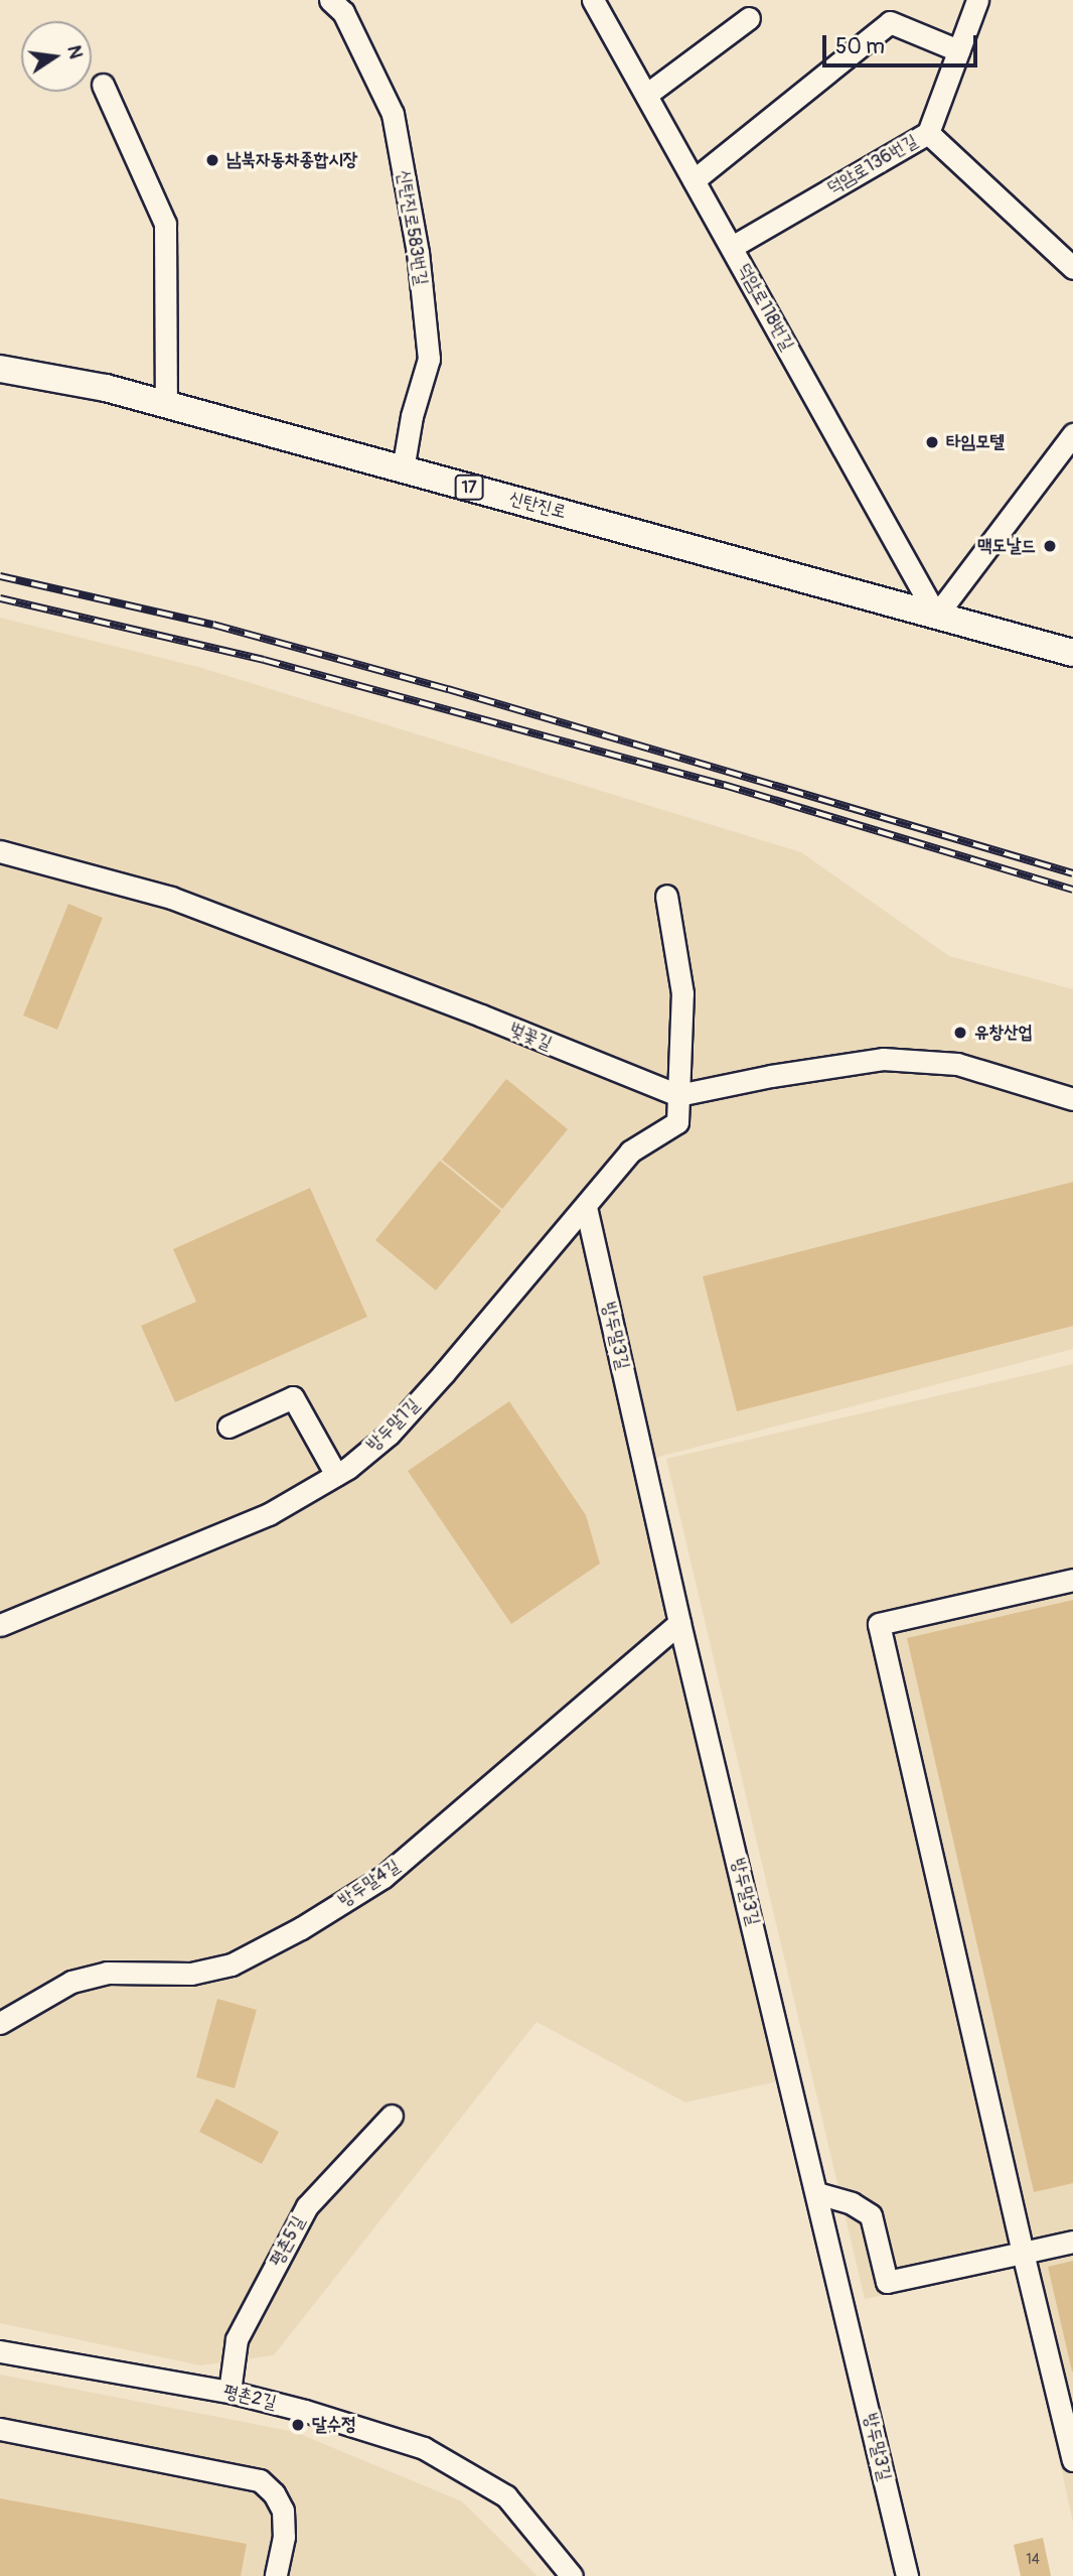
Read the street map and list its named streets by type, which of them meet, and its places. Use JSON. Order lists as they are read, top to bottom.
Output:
{
  "streets": {
    "main road": ["17", "신탄진로"],
    "street": [
      "덕암로136번길",
      "신탄진로583번길",
      "덕암로118번길",
      "벚꽃길",
      "방두말3길",
      "방두말1길",
      "방두말4길",
      "평촌5길",
      "평촌2길"
    ]
  },
  "crossings": [
    ["덕암로136번길", "덕암로118번길"],
    ["신탄진로583번길", "신탄진로"],
    ["덕암로118번길", "신탄진로"],
    ["벚꽃길", "방두말1길"],
    ["방두말3길", "방두말1길"],
    ["방두말3길", "방두말4길"],
    ["평촌5길", "평촌2길"]
  ],
  "places": [
    "남북자동차종합시장",
    "타임모텔",
    "맥도날드",
    "유창산업",
    "달수정"
  ],
  "house_numbers": ["14"],
  "scale_bar": "50 m",
  "north": "right"
}
